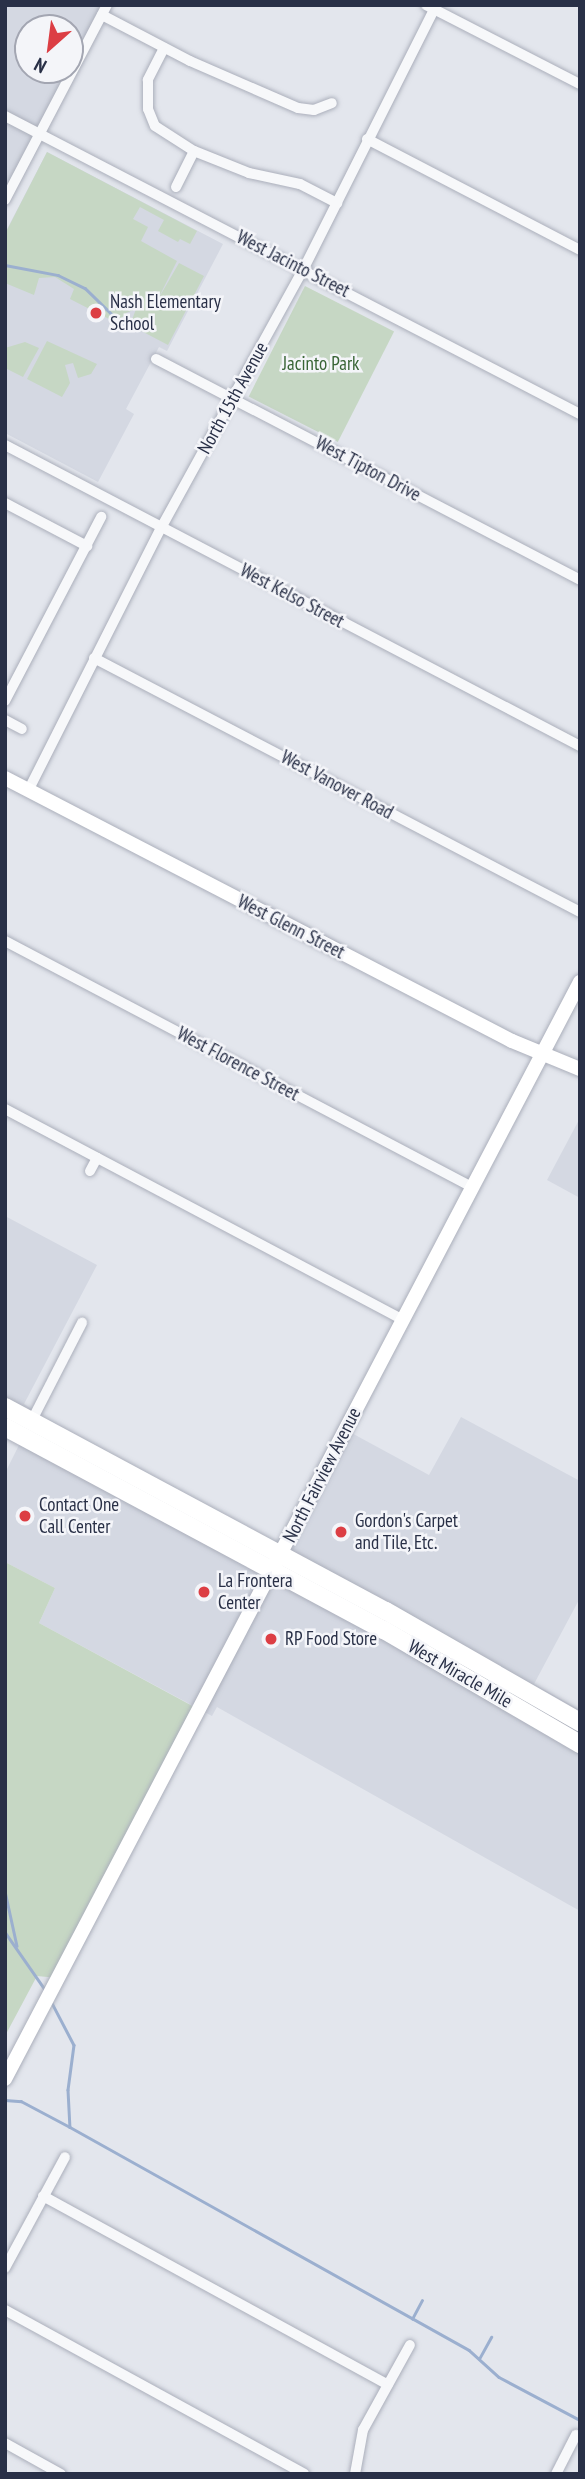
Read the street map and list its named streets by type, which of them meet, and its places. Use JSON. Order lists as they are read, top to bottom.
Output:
{
  "streets": {
    "highway": ["West Miracle Mile"],
    "street": [
      "West Jacinto Street",
      "North 15th Avenue",
      "West Tipton Drive",
      "West Kelso Street",
      "West Vanover Road",
      "West Glenn Street",
      "West Florence Street",
      "North Fairview Avenue"
    ]
  },
  "crossings": [
    ["West Jacinto Street", "North 15th Avenue"],
    ["North 15th Avenue", "West Tipton Drive"],
    ["North 15th Avenue", "West Kelso Street"],
    ["North 15th Avenue", "West Vanover Road"],
    ["North 15th Avenue", "West Glenn Street"],
    ["West Glenn Street", "North Fairview Avenue"],
    ["West Florence Street", "North Fairview Avenue"],
    ["North Fairview Avenue", "West Miracle Mile"]
  ],
  "parks": ["Jacinto Park"],
  "places": [
    "Nash Elementary School",
    "Contact One Call Center",
    "Gordon's Carpet and Tile, Etc.",
    "La Frontera Center",
    "RP Food Store"
  ],
  "north": "bottom left"
}
